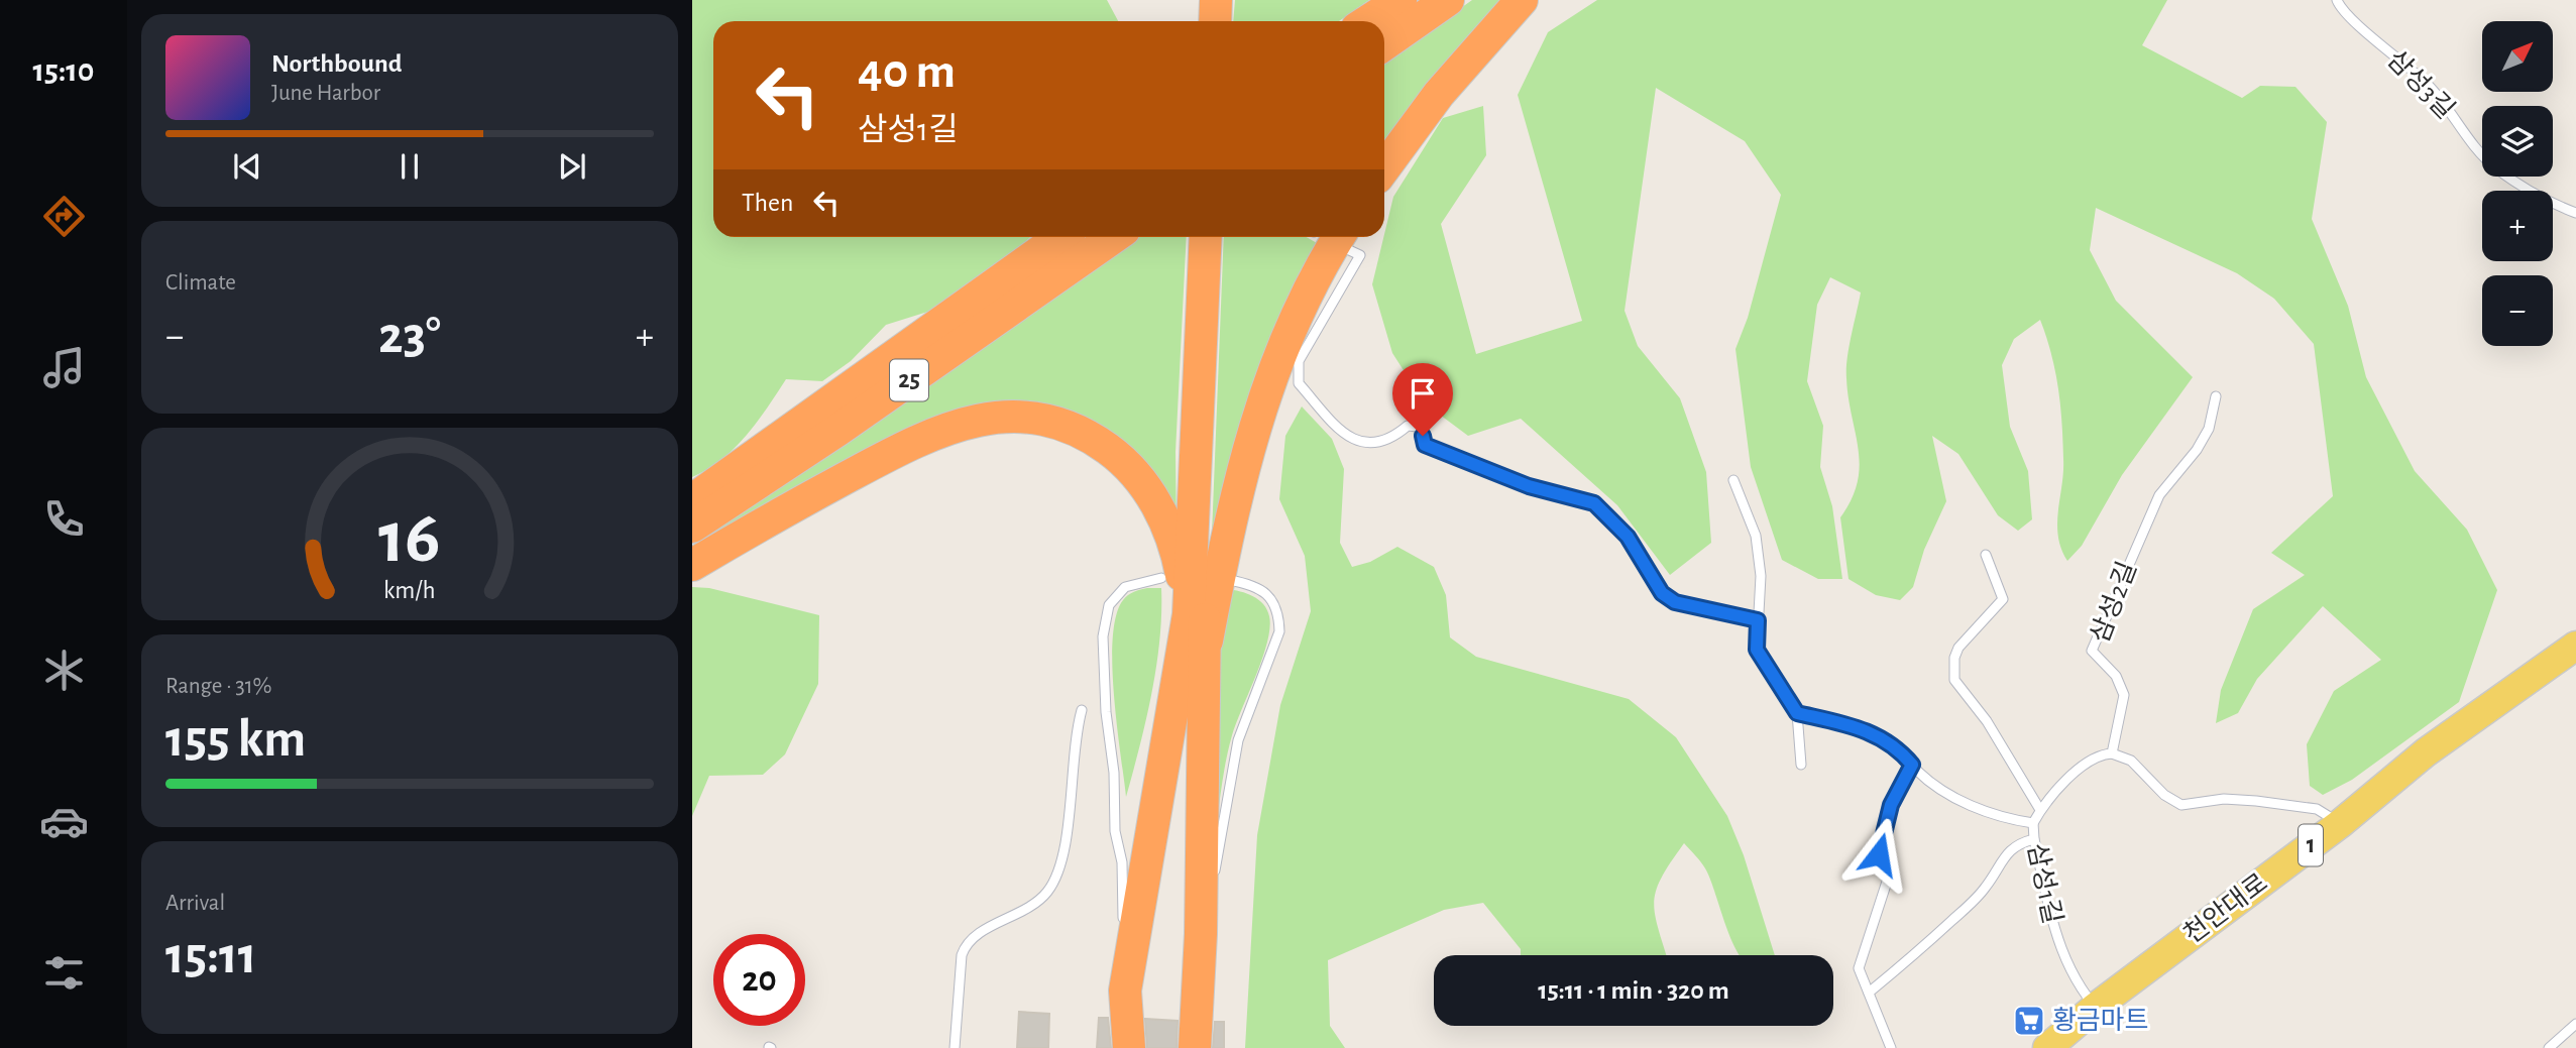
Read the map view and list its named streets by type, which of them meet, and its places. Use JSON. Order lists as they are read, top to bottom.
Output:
{
  "streets": {
    "highway": ["25"],
    "main road": ["1", "천안대로"],
    "lane": ["삼성3길", "삼성2길", "삼성1길"]
  },
  "crossings": [
    ["삼성1길", "천안대로"]
  ],
  "places": {
    "supermarket": ["황금마트"]
  },
  "north": "top right",
  "page": {
    "tabs": "15:10",
    "map_buttons": ["+", "−"],
    "turn": ["40 m", "삼성1길"],
    "song": ["Northbound", "June Harbor"],
    "then": "Then",
    "tile": [
      "Climate",
      ["Range · 31%", "155 km"],
      ["Arrival", "15:11"]
    ],
    "heat": ["−", "23°", "+"],
    "limit": "20",
    "trip": "15:11 · 1 min · 320 m",
    "gauge": ["16", "km/h"]
  }
}
